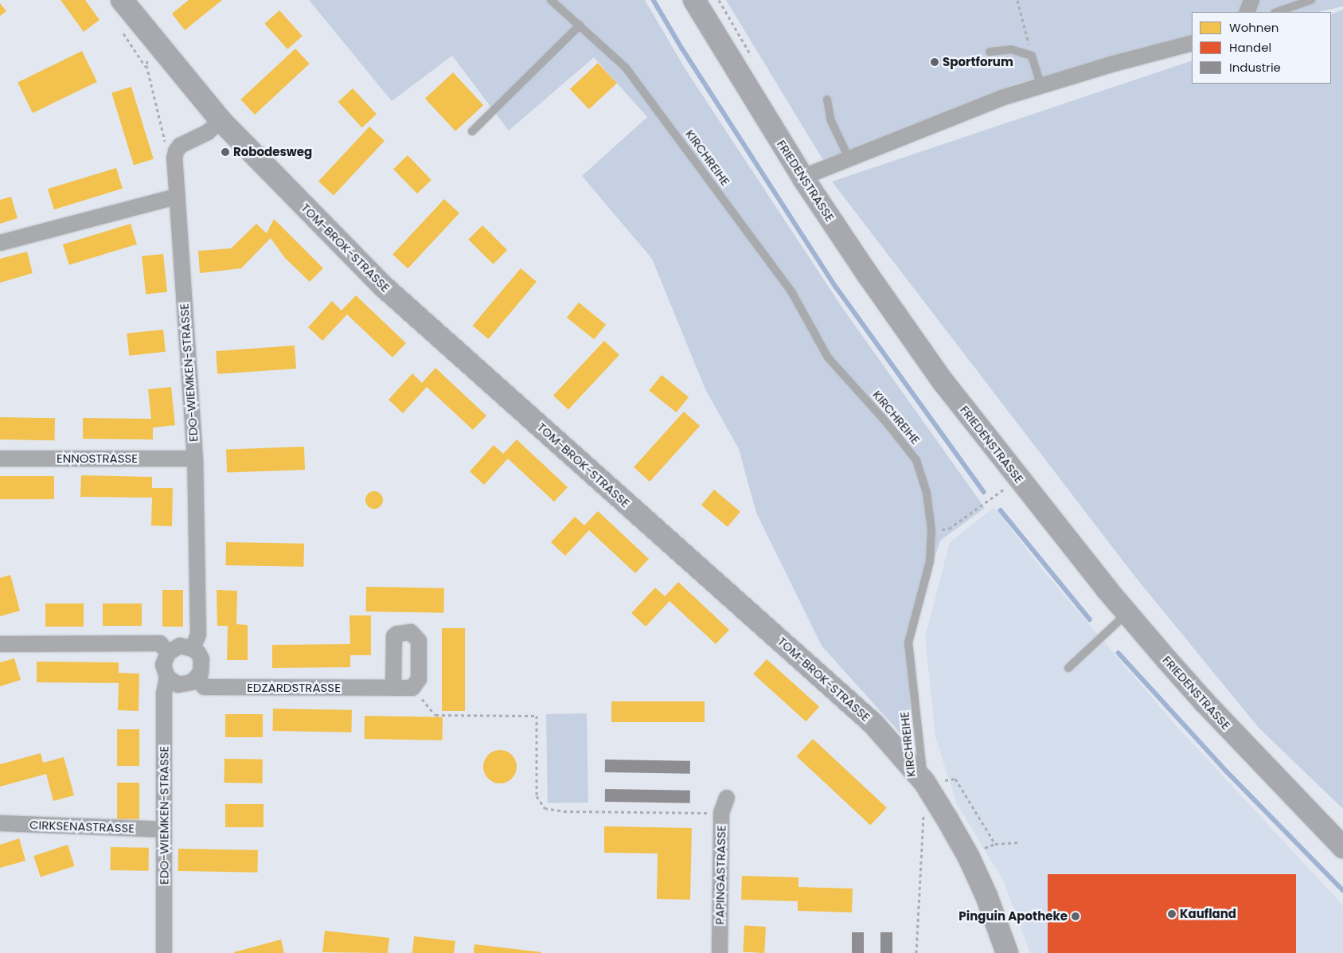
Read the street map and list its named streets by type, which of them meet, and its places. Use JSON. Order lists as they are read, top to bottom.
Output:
{
  "streets": {
    "street": [
      "FRIEDENSTRASSE",
      "TOM-BROK-STRASSE",
      "EDO-WIEMKEN-STRASSE",
      "ENNOSTRASSE",
      "EDZARDSTRASSE",
      "CIRKSENASTRASSE",
      "PAPINGASTRASSE"
    ],
    "lane": ["KIRCHREIHE"]
  },
  "crossings": [
    ["KIRCHREIHE", "TOM-BROK-STRASSE"],
    ["EDO-WIEMKEN-STRASSE", "ENNOSTRASSE"],
    ["EDO-WIEMKEN-STRASSE", "EDZARDSTRASSE"],
    ["EDO-WIEMKEN-STRASSE", "CIRKSENASTRASSE"]
  ],
  "places": [
    "Sportforum",
    "Robodesweg",
    "Kaufland",
    "Pinguin Apotheke"
  ],
  "legend": ["Wohnen", "Handel", "Industrie"]
}
